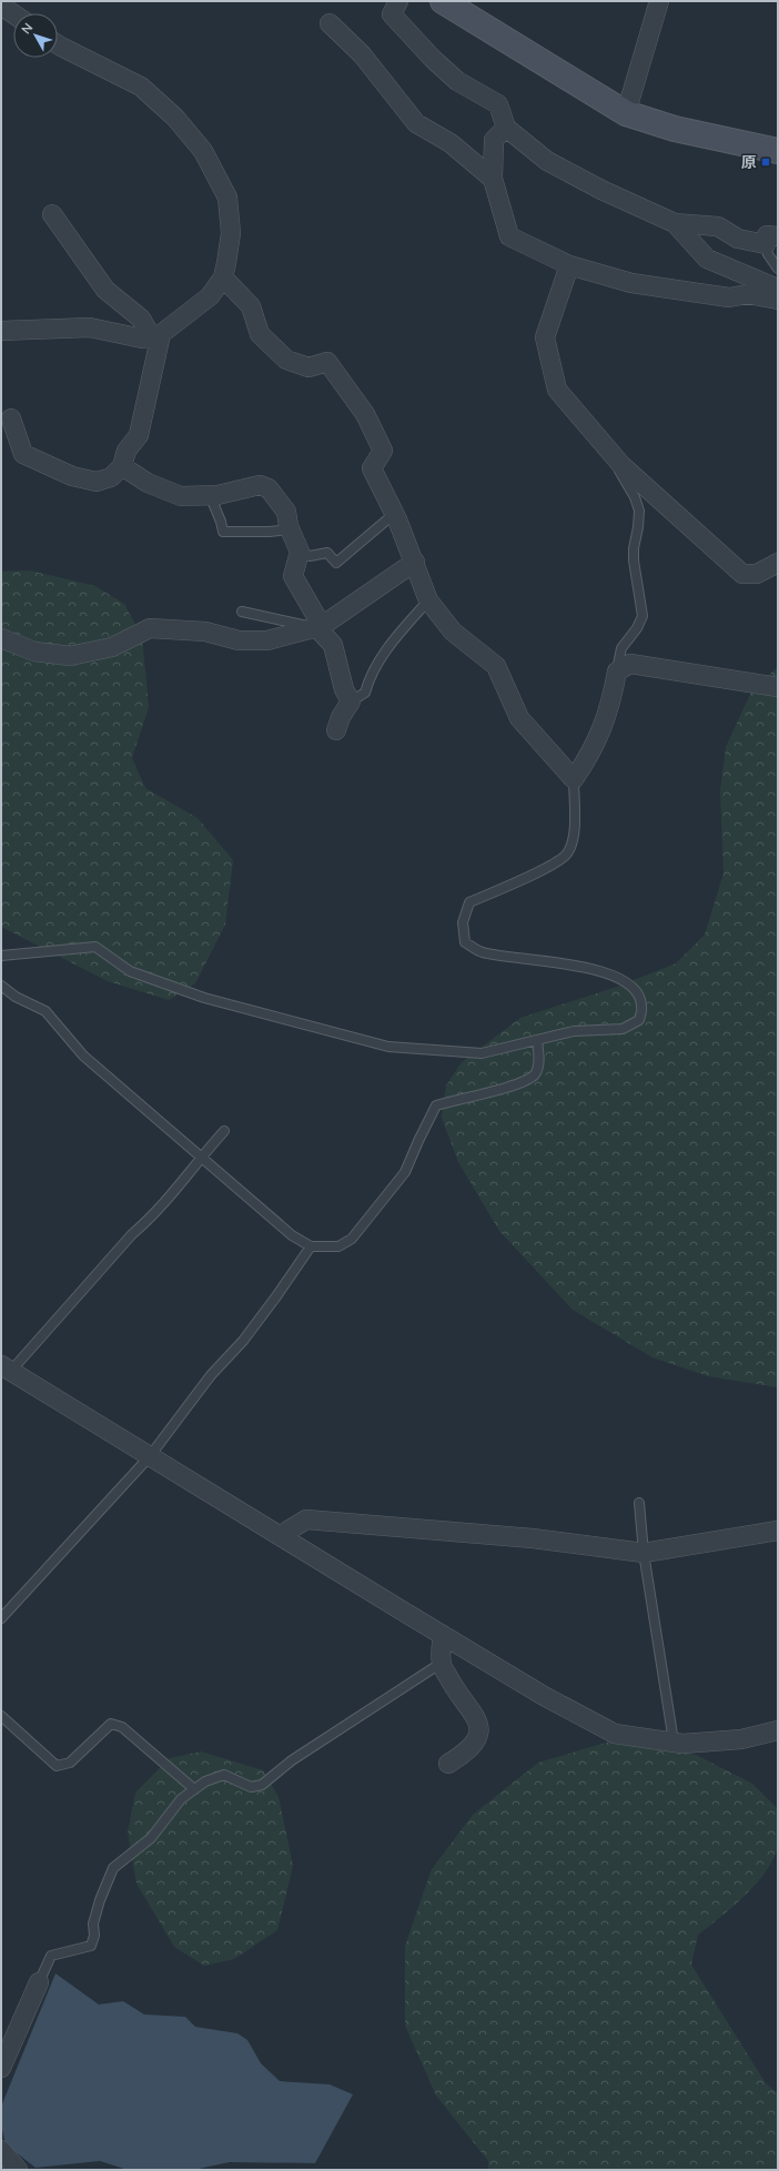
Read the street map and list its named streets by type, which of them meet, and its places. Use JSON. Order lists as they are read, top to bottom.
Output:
{
  "places": {
    "transit": ["原"]
  },
  "north": "top left"
}
